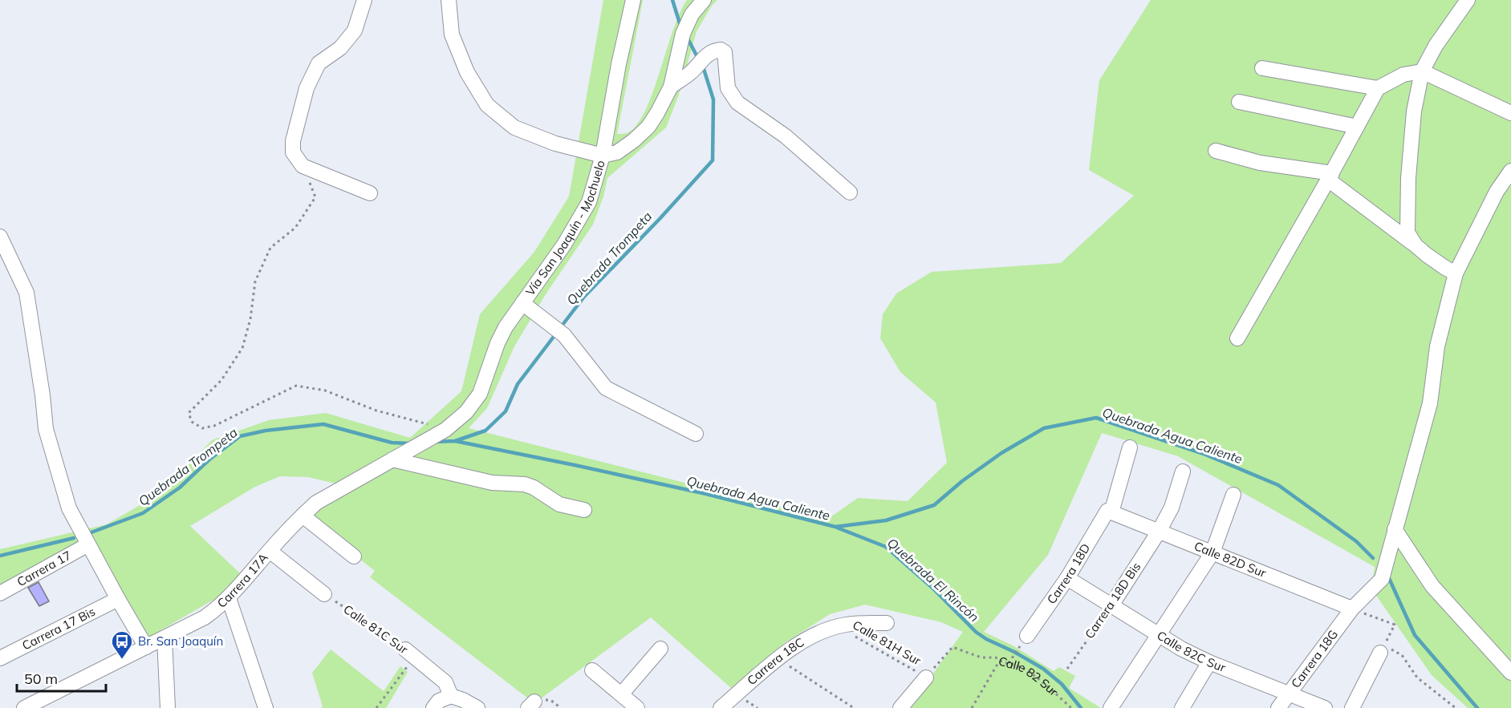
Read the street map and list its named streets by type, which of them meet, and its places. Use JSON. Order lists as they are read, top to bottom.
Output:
{
  "streets": {
    "street": [
      "Vía San Joaquín - Mochuelo",
      "Calle 82D Sur",
      "Carrera 17",
      "Carrera 18D",
      "Carrera 17A",
      "Carrera 18D Bis",
      "Carrera 17 Bis",
      "Calle 81C Sur",
      "Calle 82C Sur",
      "Carrera 18G",
      "Carrera 18C"
    ],
    "path": ["Calle 81H Sur", "Calle 82 Sur"]
  },
  "crossings": [
    ["Vía San Joaquín - Mochuelo", "Carrera 17A"],
    ["Calle 82D Sur", "Carrera 18D"],
    ["Calle 82D Sur", "Carrera 18D Bis"],
    ["Calle 82D Sur", "Carrera 18G"],
    ["Carrera 18D", "Calle 82C Sur"],
    ["Carrera 18D Bis", "Calle 82C Sur"],
    ["Calle 81H Sur", "Carrera 18C"],
    ["Calle 81H Sur", "Calle 82 Sur"],
    ["Calle 82C Sur", "Carrera 18G"]
  ],
  "water": ["Quebrada Trompeta", "Quebrada Agua Caliente", "Quebrada El Rincón"],
  "places": {
    "bus stop": ["Br. San Joaquín"]
  },
  "scale_bar": "50 m"
}
